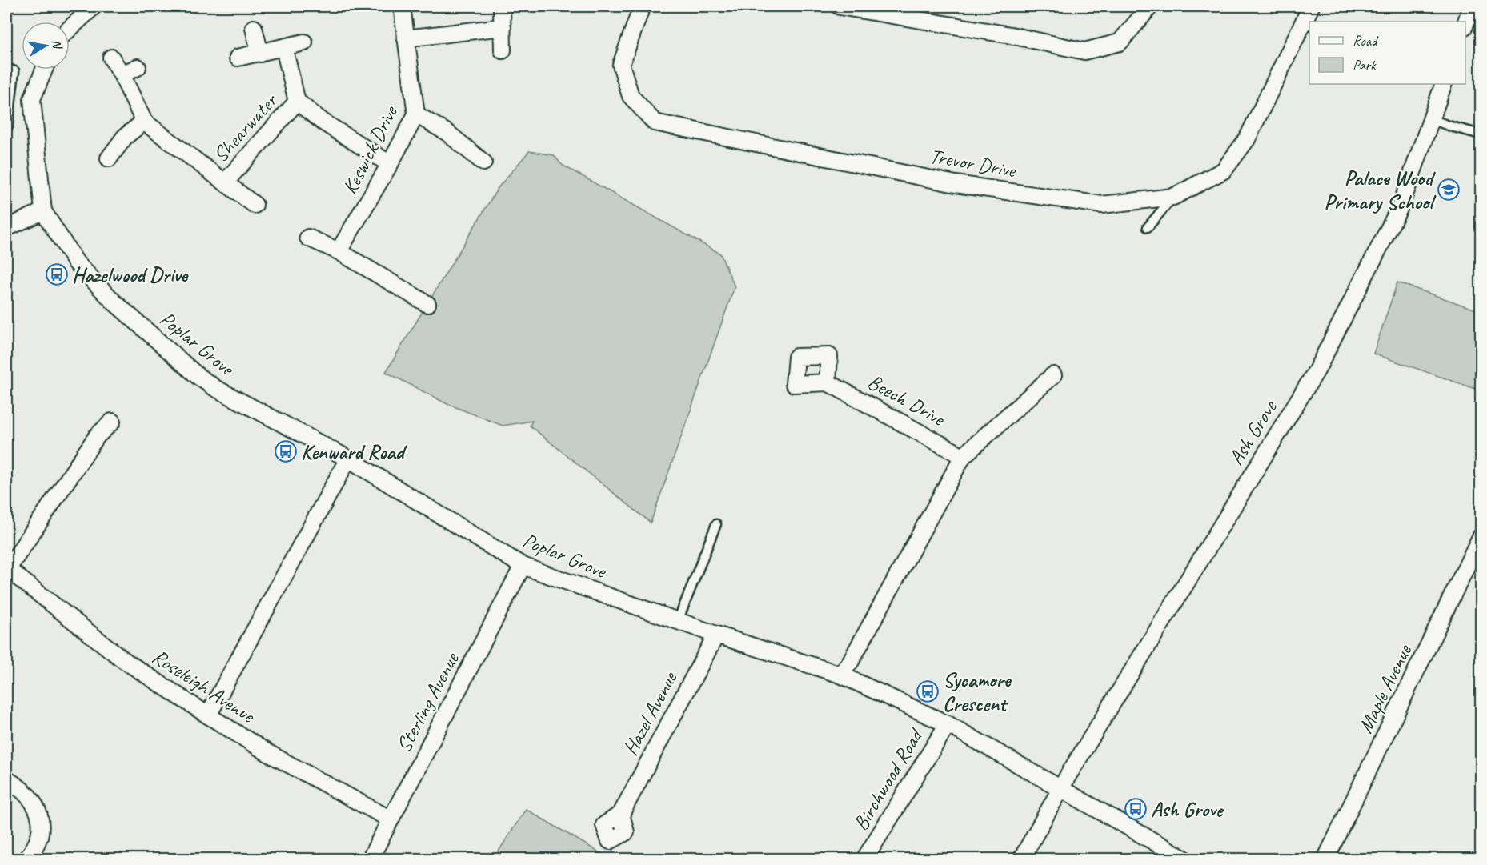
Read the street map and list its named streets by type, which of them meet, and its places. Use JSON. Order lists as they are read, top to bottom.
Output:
{
  "streets": {
    "street": [
      "Shearwater",
      "Keswick Drive",
      "Trevor Drive",
      "Poplar Grove",
      "Beech Drive",
      "Ash Grove",
      "Roseleigh Avenue",
      "Maple Avenue",
      "Sterling Avenue",
      "Hazel Avenue",
      "Birchwood Road"
    ]
  },
  "crossings": [
    ["Shearwater", "Keswick Drive"],
    ["Poplar Grove", "Ash Grove"],
    ["Poplar Grove", "Sterling Avenue"],
    ["Poplar Grove", "Hazel Avenue"],
    ["Poplar Grove", "Birchwood Road"],
    ["Roseleigh Avenue", "Sterling Avenue"]
  ],
  "places": {
    "school or university": ["Palace Wood Primary School"],
    "bus stop": [
      "Hazelwood Drive",
      "Kenward Road",
      "Sycamore Crescent",
      "Ash Grove"
    ]
  },
  "legend": ["Road", "Park"],
  "north": "right"
}
